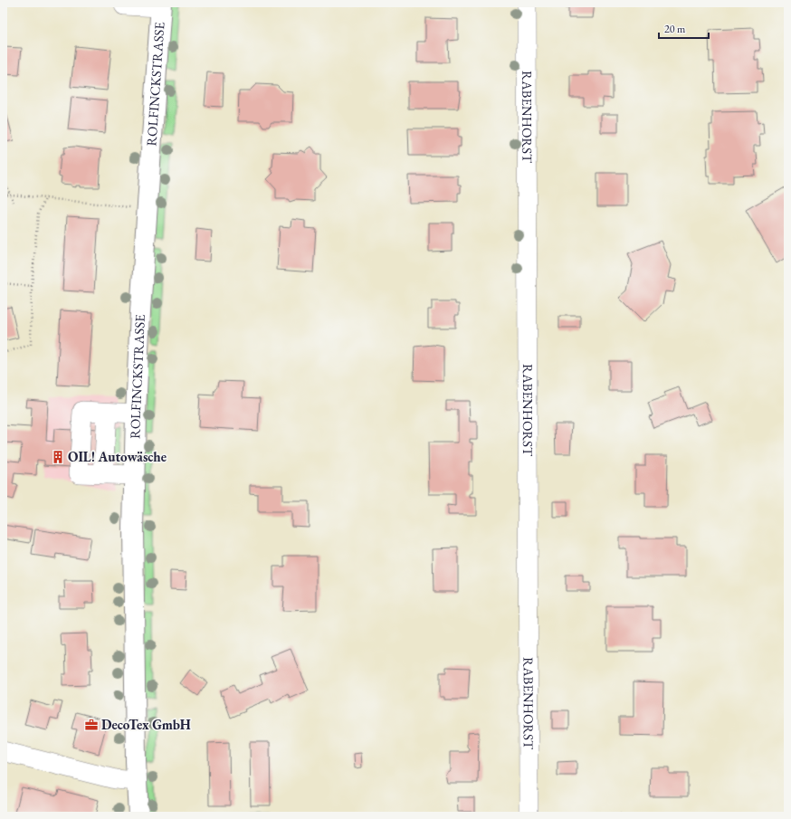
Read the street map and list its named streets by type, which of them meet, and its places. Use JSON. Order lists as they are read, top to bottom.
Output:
{
  "streets": {
    "main road": ["ROLFINCKSTRASSE"],
    "street": ["RABENHORST"]
  },
  "places": {
    "building": ["OIL! Autowäsche"],
    "office": ["DecoTex GmbH"]
  },
  "scale_bar": "20 m"
}
